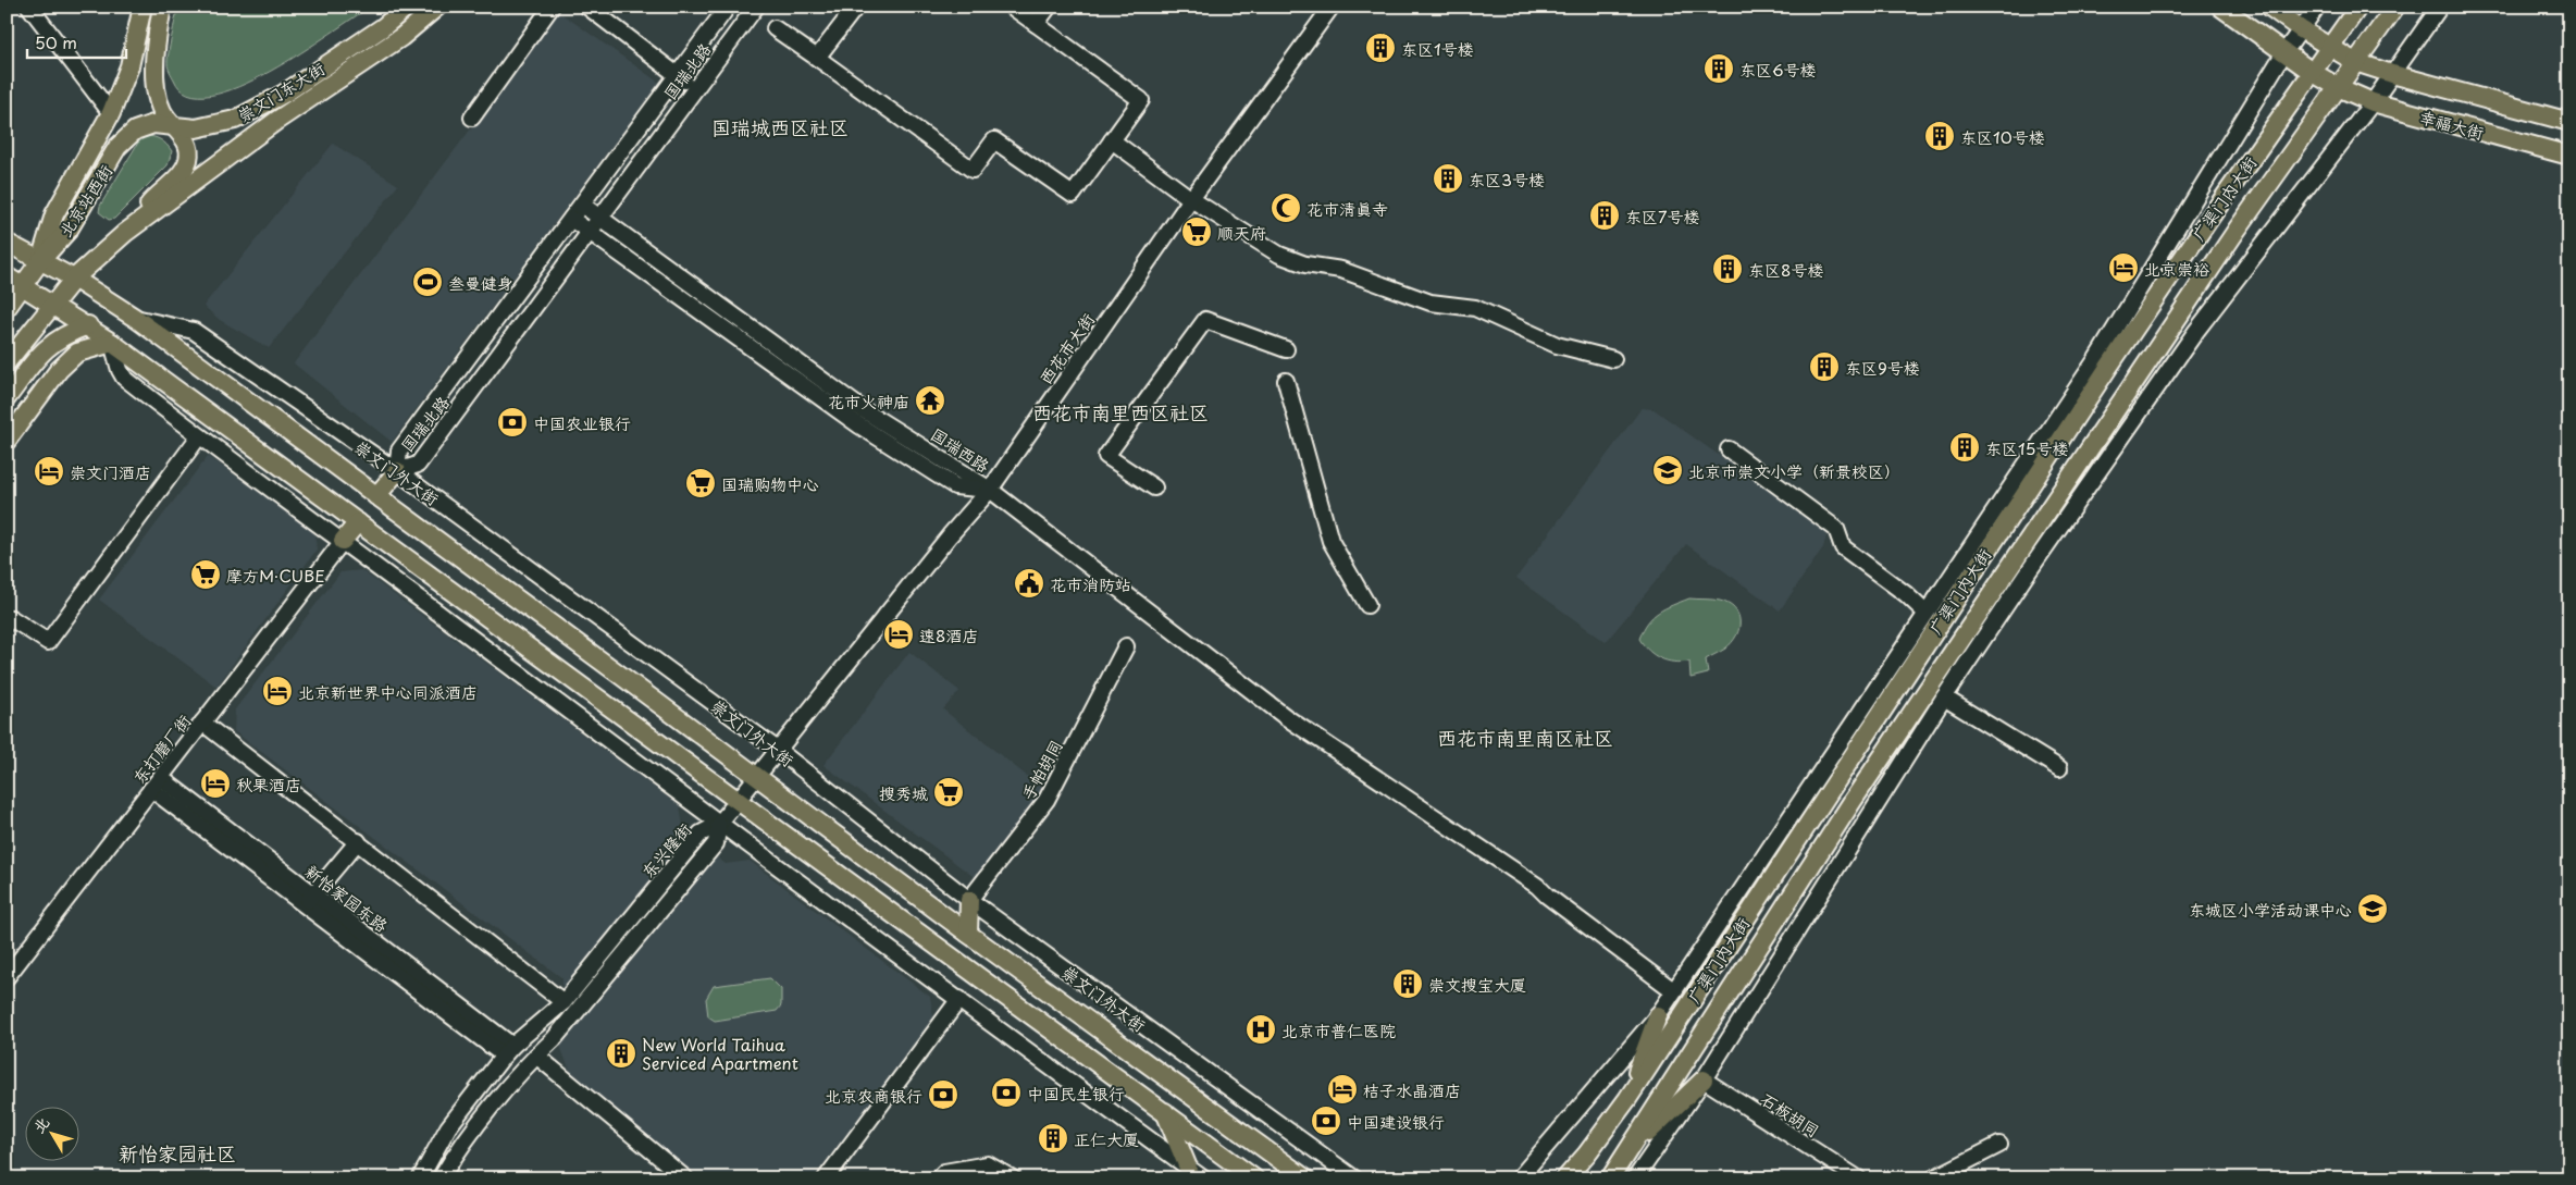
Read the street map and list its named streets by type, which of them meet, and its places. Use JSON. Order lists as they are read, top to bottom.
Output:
{
  "streets": {
    "main road": [
      "崇文门东大街",
      "幸福大街",
      "广渠门内大街",
      "北京站西街",
      "崇文门外大街"
    ],
    "street": [
      "国瑞北路",
      "西花市大街",
      "国瑞西路",
      "东打磨厂街",
      "手帕胡同",
      "东兴隆街",
      "新怡家园东路",
      "石板胡同"
    ]
  },
  "crossings": [
    ["国瑞北路", "国瑞西路"],
    ["国瑞北路", "崇文门外大街"],
    ["崇文门东大街", "北京站西街"],
    ["崇文门东大街", "崇文门外大街"],
    ["幸福大街", "广渠门内大街"],
    ["北京站西街", "崇文门外大街"],
    ["西花市大街", "国瑞西路"],
    ["西花市大街", "崇文门外大街"],
    ["西花市大街", "东兴隆街"],
    ["崇文门外大街", "手帕胡同"],
    ["东打磨厂街", "新怡家园东路"],
    ["东兴隆街", "新怡家园东路"]
  ],
  "districts": [
    "国瑞城西区社区",
    "西花市南里西区社区",
    "西花市南里南区社区",
    "新怡家园社区"
  ],
  "places": {
    "building": [
      "东区1号楼",
      "东区6号楼",
      "东区10号楼",
      "东区3号楼",
      "东区7号楼",
      "东区8号楼",
      "东区9号楼",
      "东区15号楼",
      "崇文搜宝大厦",
      "New World Taihua Serviced Apartment",
      "正仁大厦"
    ],
    "mosque": ["花市清真寺"],
    "supermarket": [
      "顺天府",
      "国瑞购物中心",
      "摩方M·CUBE",
      "搜秀城"
    ],
    "hotel": [
      "北京崇裕",
      "崇文门酒店",
      "速8酒店",
      "北京新世界中心同派酒店",
      "秋果酒店",
      "桔子水晶酒店"
    ],
    "sports": ["叁曼健身"],
    "temple": ["花市火神庙"],
    "bank": [
      "中国农业银行",
      "中国民生银行",
      "北京农商银行",
      "中国建设银行"
    ],
    "school or university": ["北京市崇文小学（新景校区）", "东城区小学活动课中心"],
    "public building": ["花市消防站"],
    "hospital": ["北京市普仁医院"]
  },
  "scale_bar": "50 m",
  "north": "top left"
}
